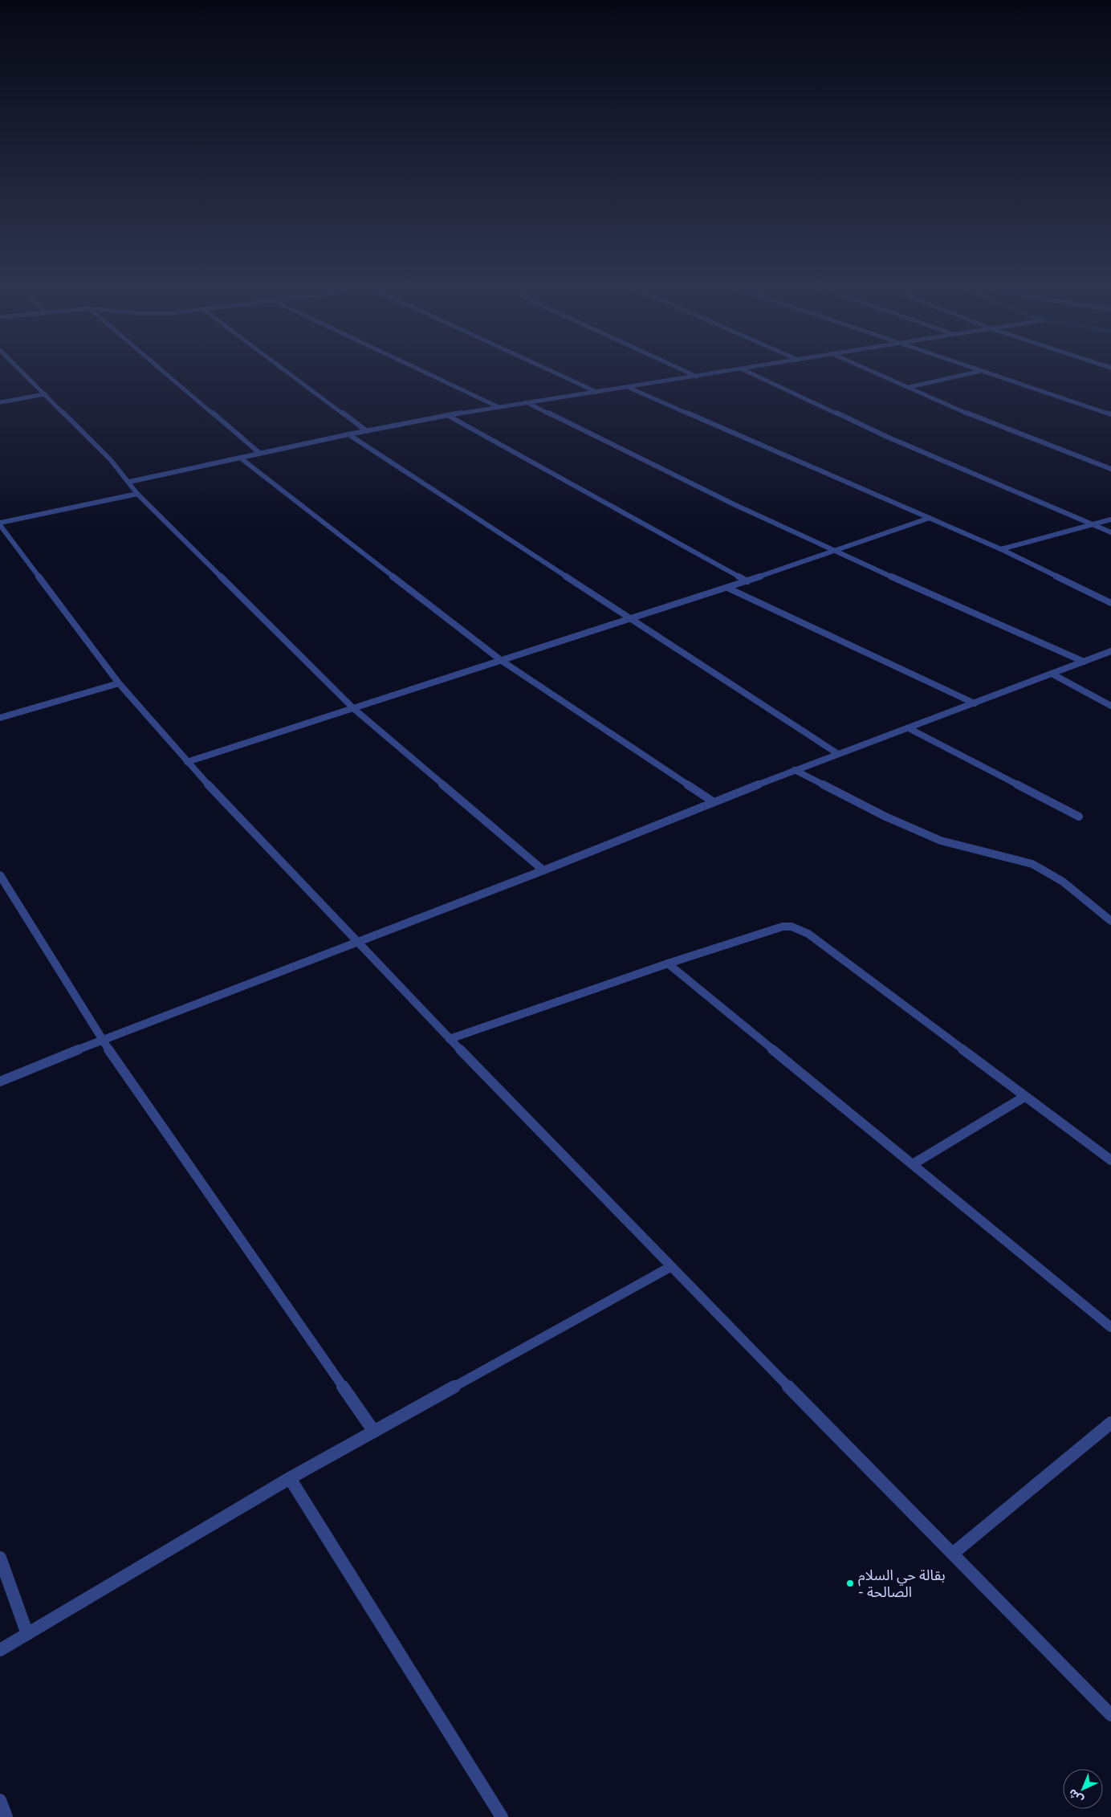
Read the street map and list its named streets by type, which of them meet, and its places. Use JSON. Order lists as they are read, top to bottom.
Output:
{
  "places": ["بقالة حي السلام - الصالحة"],
  "north": "bottom left"
}
